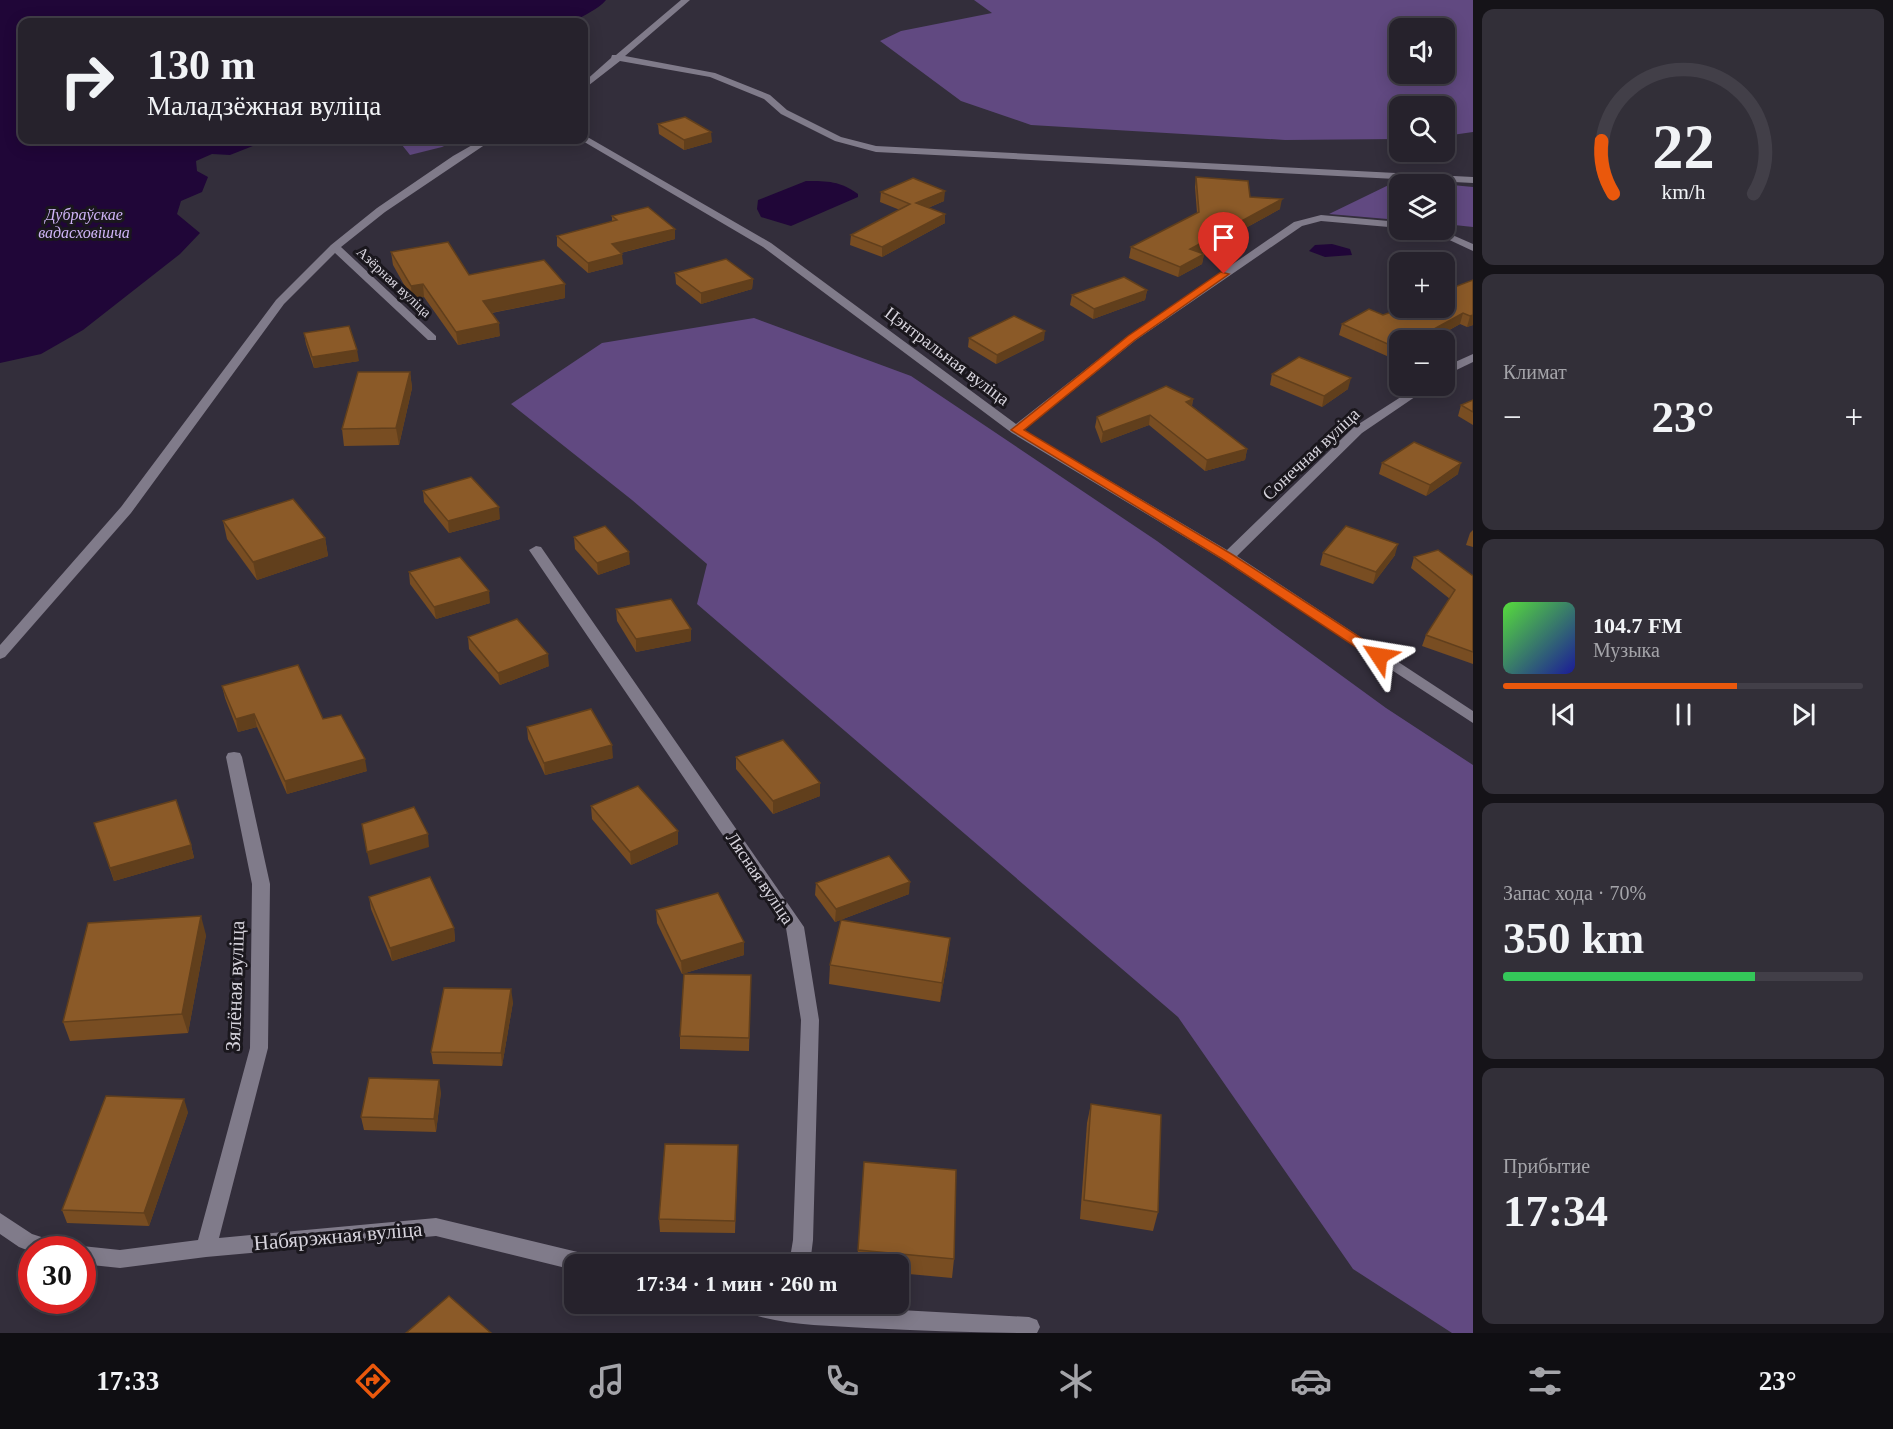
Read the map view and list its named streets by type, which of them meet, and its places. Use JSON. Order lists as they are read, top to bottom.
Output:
{
  "streets": {
    "street": [
      "Азёрная вуліца",
      "Цэнтральная вуліца",
      "Сонечная вуліца",
      "Лясная вуліца",
      "Зялёная вуліца",
      "Набярэжная вуліца"
    ]
  },
  "crossings": [
    ["Цэнтральная вуліца", "Сонечная вуліца"],
    ["Зялёная вуліца", "Набярэжная вуліца"]
  ],
  "water": ["Дубраўскае вадасховішча"],
  "page": {
    "map_buttons": ["+", "−"],
    "turn": ["130 m", "Маладзёжная вуліца"],
    "tile": [
      "Климат",
      ["Запас хода · 70%", "350 km"],
      ["Прибытие", "17:34"]
    ],
    "heat": ["−", "23°", "+"],
    "song": ["104.7 FM", "Музыка"],
    "limit": "30",
    "trip": "17:34 · 1 мин · 260 m",
    "tabs": ["17:33", "23°"],
    "gauge": ["22", "km/h"]
  }
}
